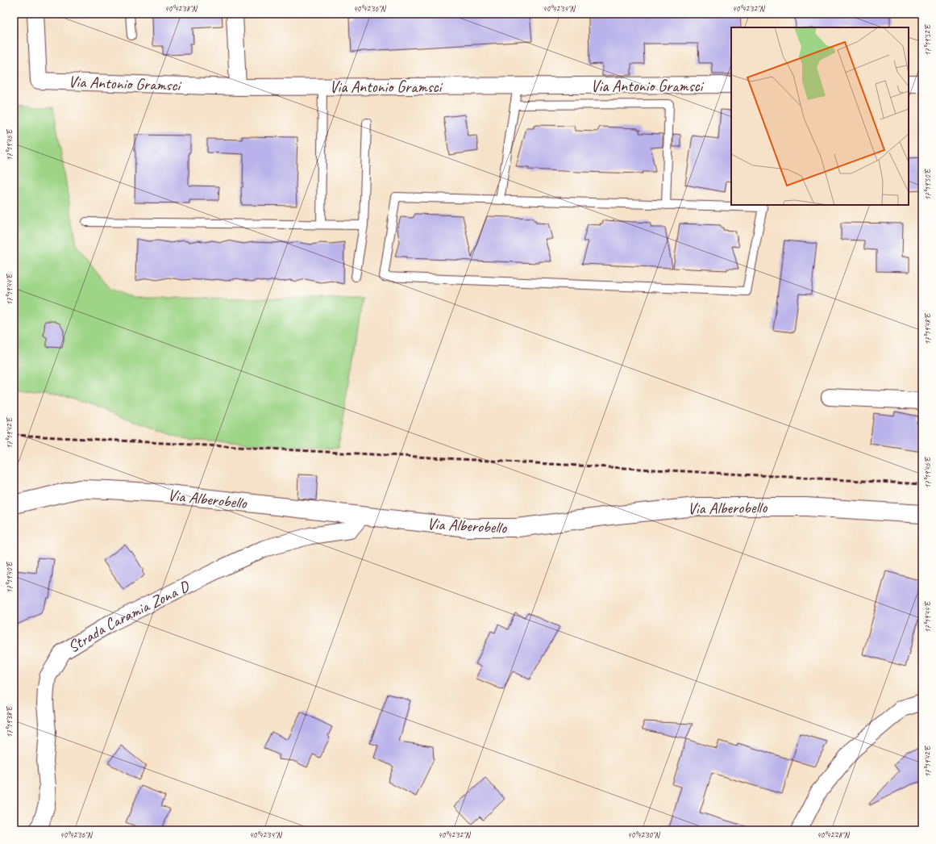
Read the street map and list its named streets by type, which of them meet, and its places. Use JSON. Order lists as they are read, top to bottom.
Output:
{
  "streets": {
    "main road": ["Via Alberobello"],
    "street": ["Via Antonio Gramsci", "Strada Caramia Zona D"]
  },
  "crossings": [
    ["Via Alberobello", "Strada Caramia Zona D"]
  ],
  "coordinates": [
    "40°42'38\"N",
    "40°42'36\"N",
    "40°42'34\"N",
    "40°42'32\"N",
    "17°19'52\"E",
    "17°19'46\"E",
    "17°19'50\"E",
    "17°19'44\"E",
    "17°19'48\"E",
    "17°19'42\"E",
    "17°19'40\"E",
    "17°19'38\"E",
    "40°42'30\"N",
    "40°42'28\"N"
  ]
}
